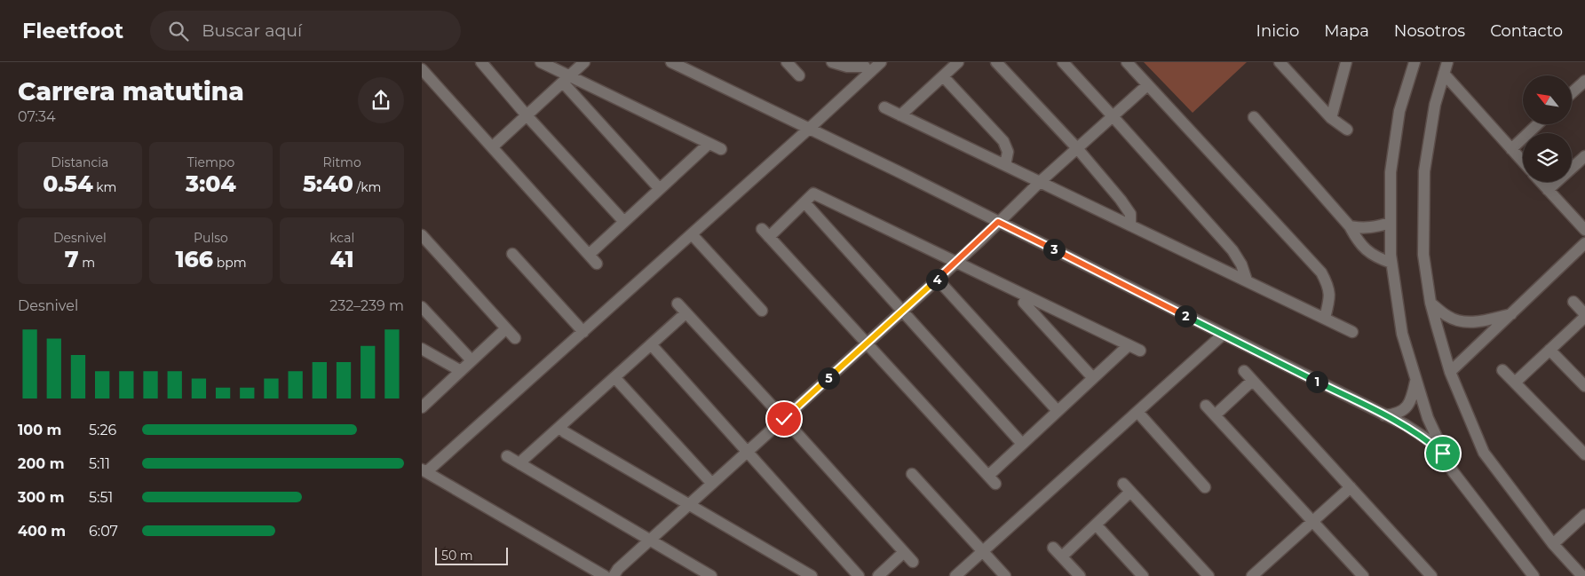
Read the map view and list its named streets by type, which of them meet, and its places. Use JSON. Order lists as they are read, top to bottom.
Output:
{
  "scale_bar": "50 m",
  "north": "top left",
  "page": {
    "header": "Fleetfoot",
    "search": "Buscar aquí",
    "nav": [
      "Inicio",
      "Mapa",
      "Nosotros",
      "Contacto"
    ],
    "heading": ["Carrera matutina", "07:34"],
    "stats": [
      ["Distancia", "0.54 km"],
      ["Tiempo", "3:04"],
      ["Ritmo", "5:40 /km"],
      ["Desnivel", "7 m"],
      ["Pulso", "166 bpm"],
      ["kcal", "41"]
    ],
    "pins": [
      "3",
      "4",
      "2",
      "5",
      "1"
    ],
    "chart": ["Desnivel", "232–239 m"],
    "list": [
      {
        "name": "100 m",
        "note": "5:26"
      },
      {
        "name": "200 m",
        "note": "5:11"
      },
      {
        "name": "300 m",
        "note": "5:51"
      },
      {
        "name": "400 m",
        "note": "6:07"
      }
    ],
    "scale": "50 m"
  }
}
